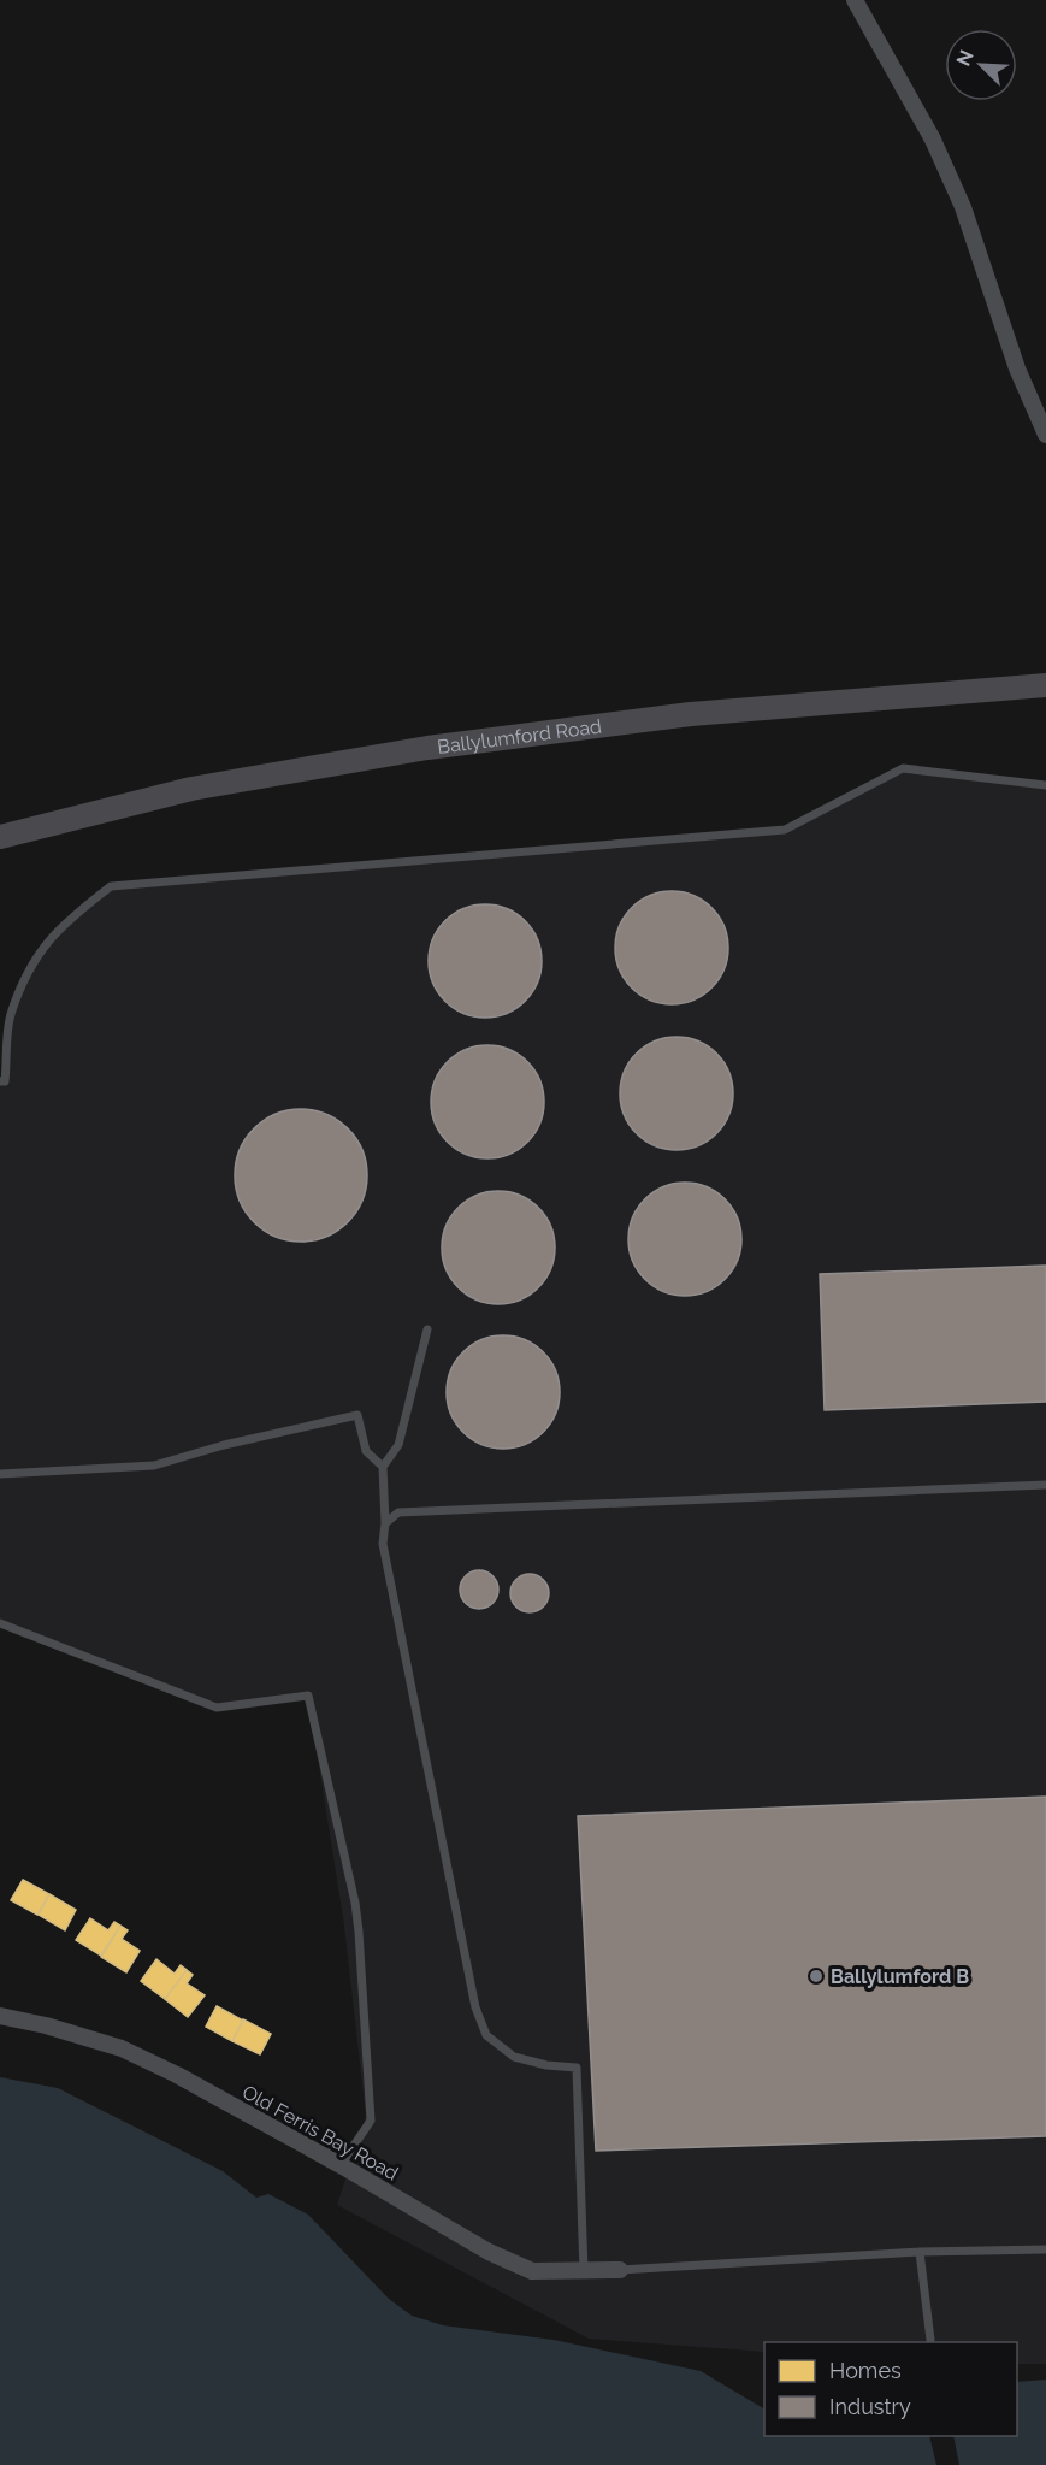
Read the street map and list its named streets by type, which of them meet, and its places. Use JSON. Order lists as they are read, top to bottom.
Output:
{
  "streets": {
    "main road": ["Ballylumford Road"],
    "street": ["Old Ferris Bay Road"]
  },
  "places": ["Ballylumford B"],
  "legend": ["Homes", "Industry"],
  "north": "top left"
}
